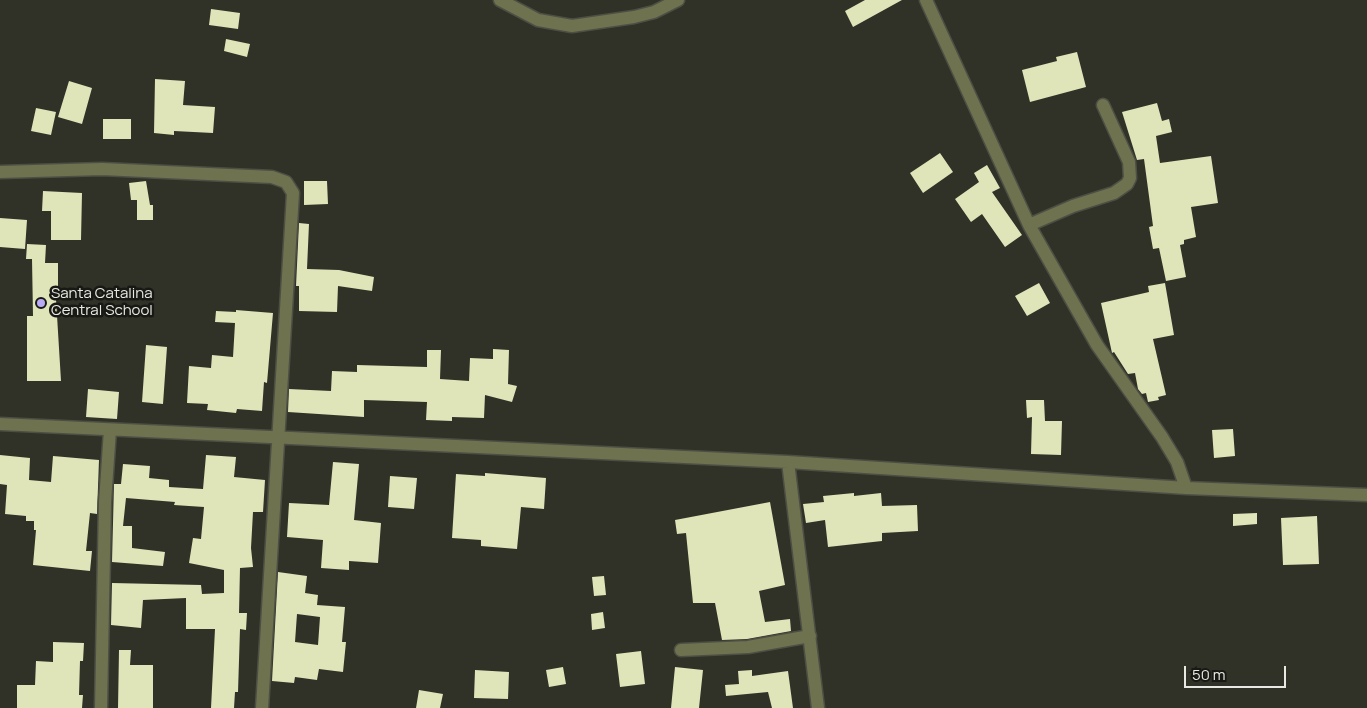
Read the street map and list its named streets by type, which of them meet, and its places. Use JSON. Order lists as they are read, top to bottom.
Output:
{
  "places": ["Santa Catalina Central School"],
  "scale_bar": "50 m"
}
